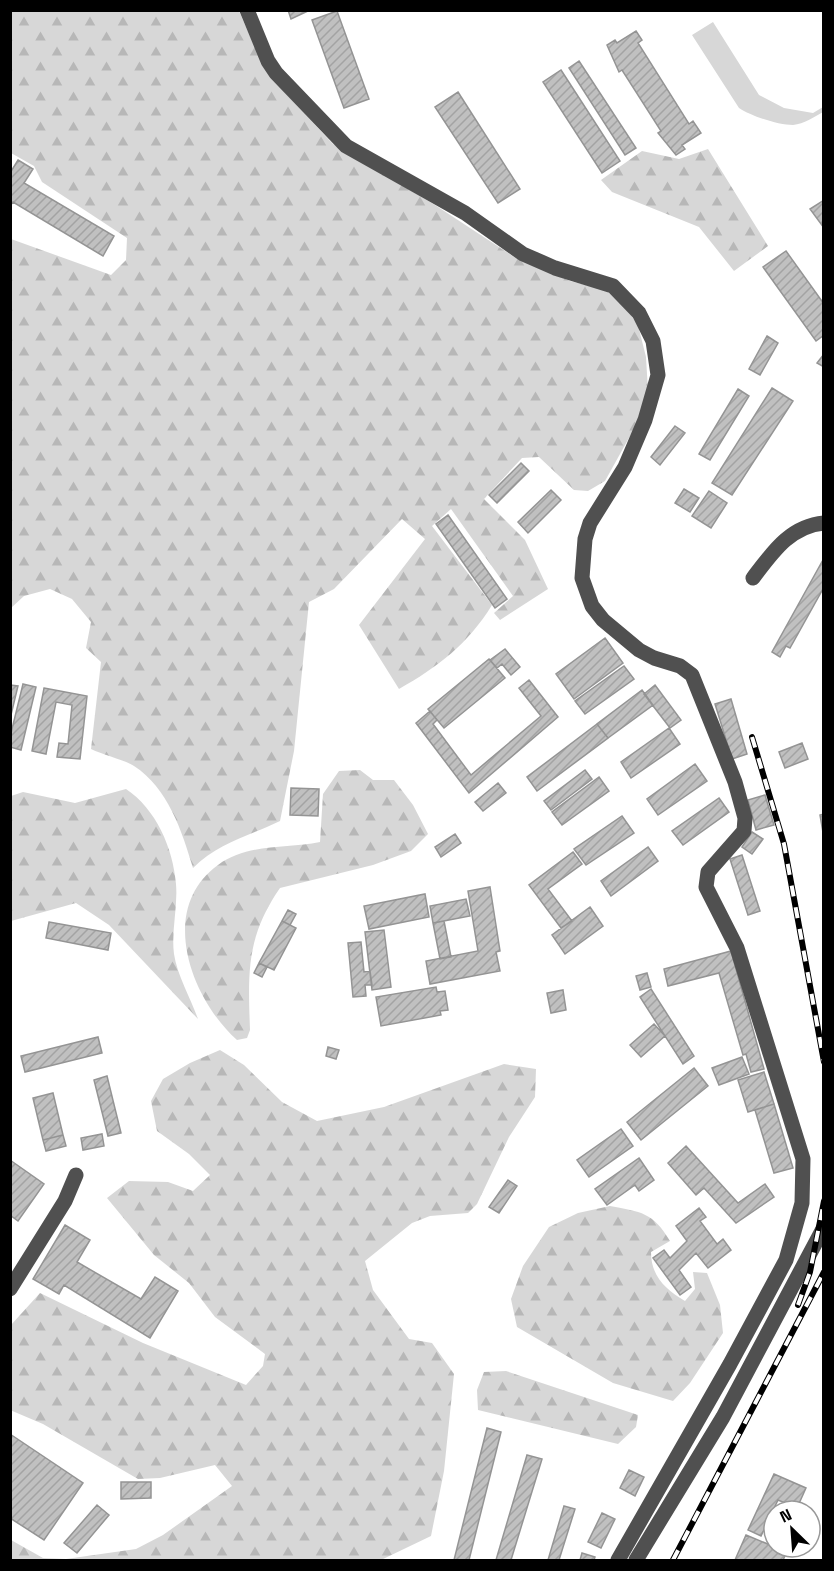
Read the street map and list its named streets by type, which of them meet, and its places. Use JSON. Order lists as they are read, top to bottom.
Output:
{
  "north": "top left"
}
